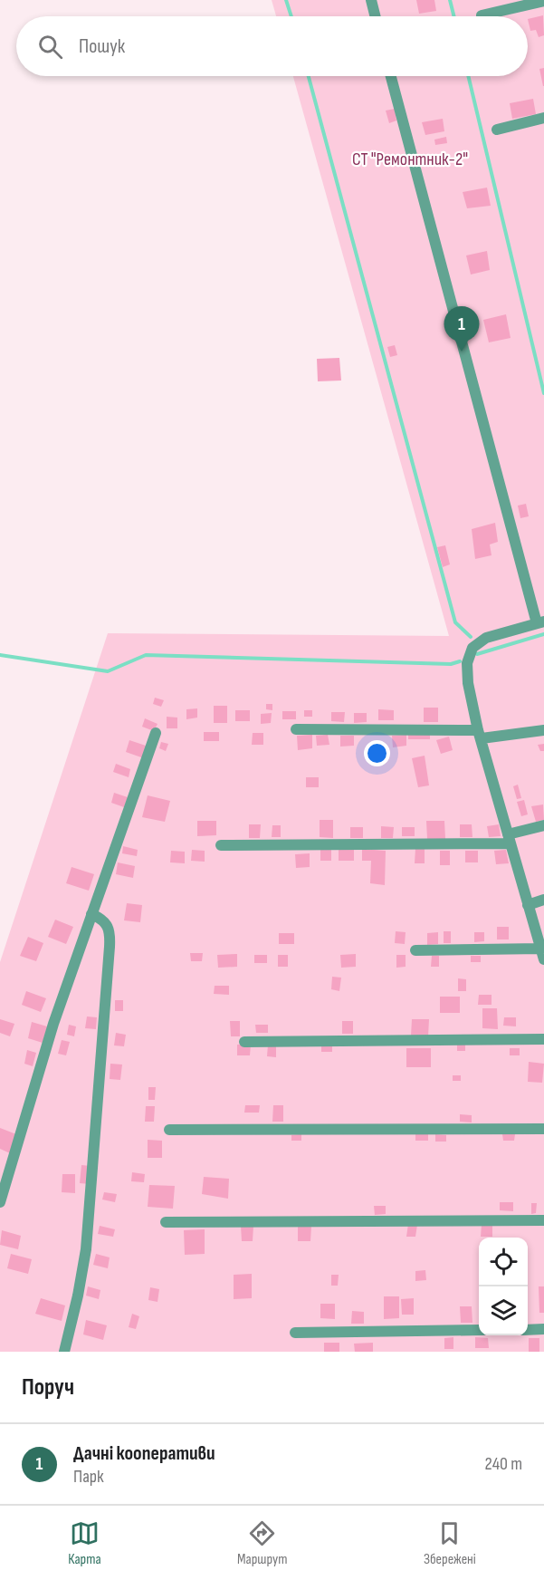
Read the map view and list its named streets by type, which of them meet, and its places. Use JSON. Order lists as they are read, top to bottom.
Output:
{
  "parks": ["СТ \"Ремонтник-2\""],
  "page": {
    "search": "Пошук",
    "pins": "1",
    "heading": "Поруч",
    "list": [
      {
        "mark": "1",
        "name": "Дачні кооперативи",
        "note": "Парк",
        "value": "240 m"
      }
    ],
    "nav": ["Карта", "Маршрут", "Збережені"]
  }
}
